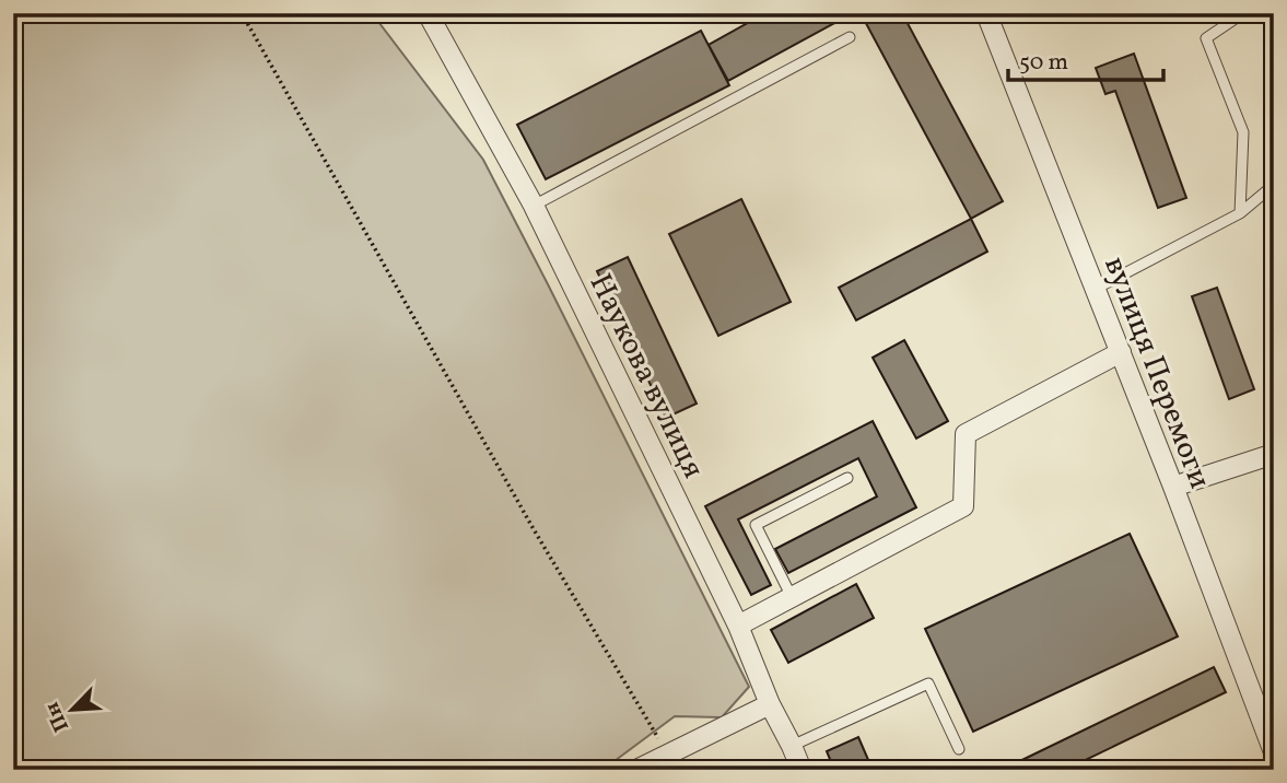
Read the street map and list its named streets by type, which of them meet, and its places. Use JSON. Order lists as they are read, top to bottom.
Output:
{
  "streets": {
    "street": ["вулиця Перемоги", "Наукова вулиця"]
  },
  "scale_bar": "50 m",
  "north": "bottom left"
}
